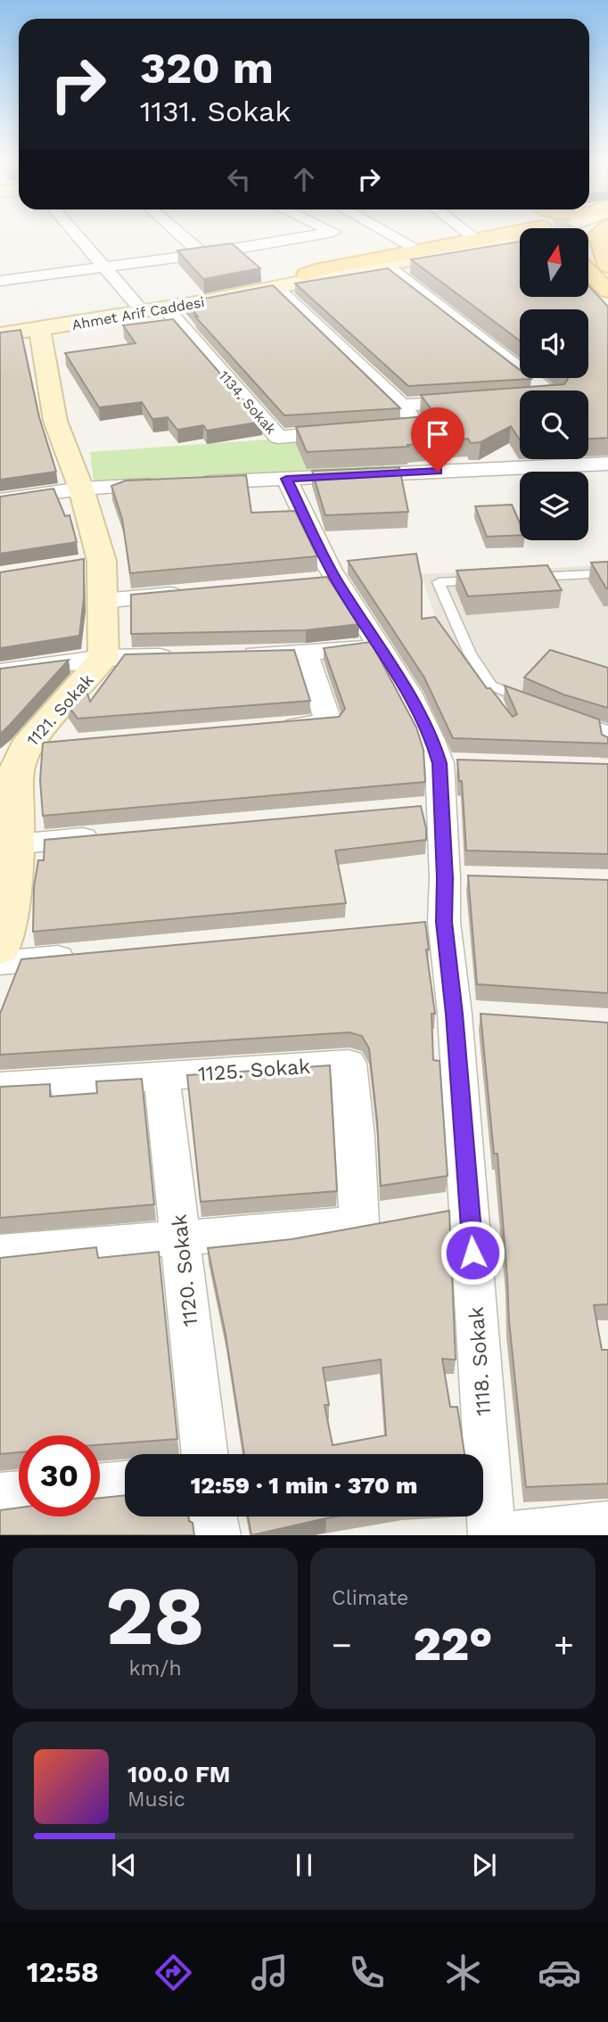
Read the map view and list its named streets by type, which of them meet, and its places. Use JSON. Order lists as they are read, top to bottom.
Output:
{
  "streets": {
    "street": [
      "Ahmet Arif Caddesi",
      "1134. Sokak",
      "1121. Sokak",
      "1125. Sokak",
      "1120. Sokak",
      "1118. Sokak"
    ]
  },
  "crossings": [
    ["Ahmet Arif Caddesi", "1134. Sokak"],
    ["Ahmet Arif Caddesi", "1121. Sokak"],
    ["1125. Sokak", "1120. Sokak"]
  ],
  "north": "top",
  "page": {
    "turn": ["320 m", "1131. Sokak"],
    "limit": "30",
    "trip": "12:59 · 1 min · 370 m",
    "tile": [
      ["28", "km/h"],
      "Climate"
    ],
    "heat": ["−", "22°", "+"],
    "song": ["100.0 FM", "Music"],
    "tabs": "12:58"
  }
}
